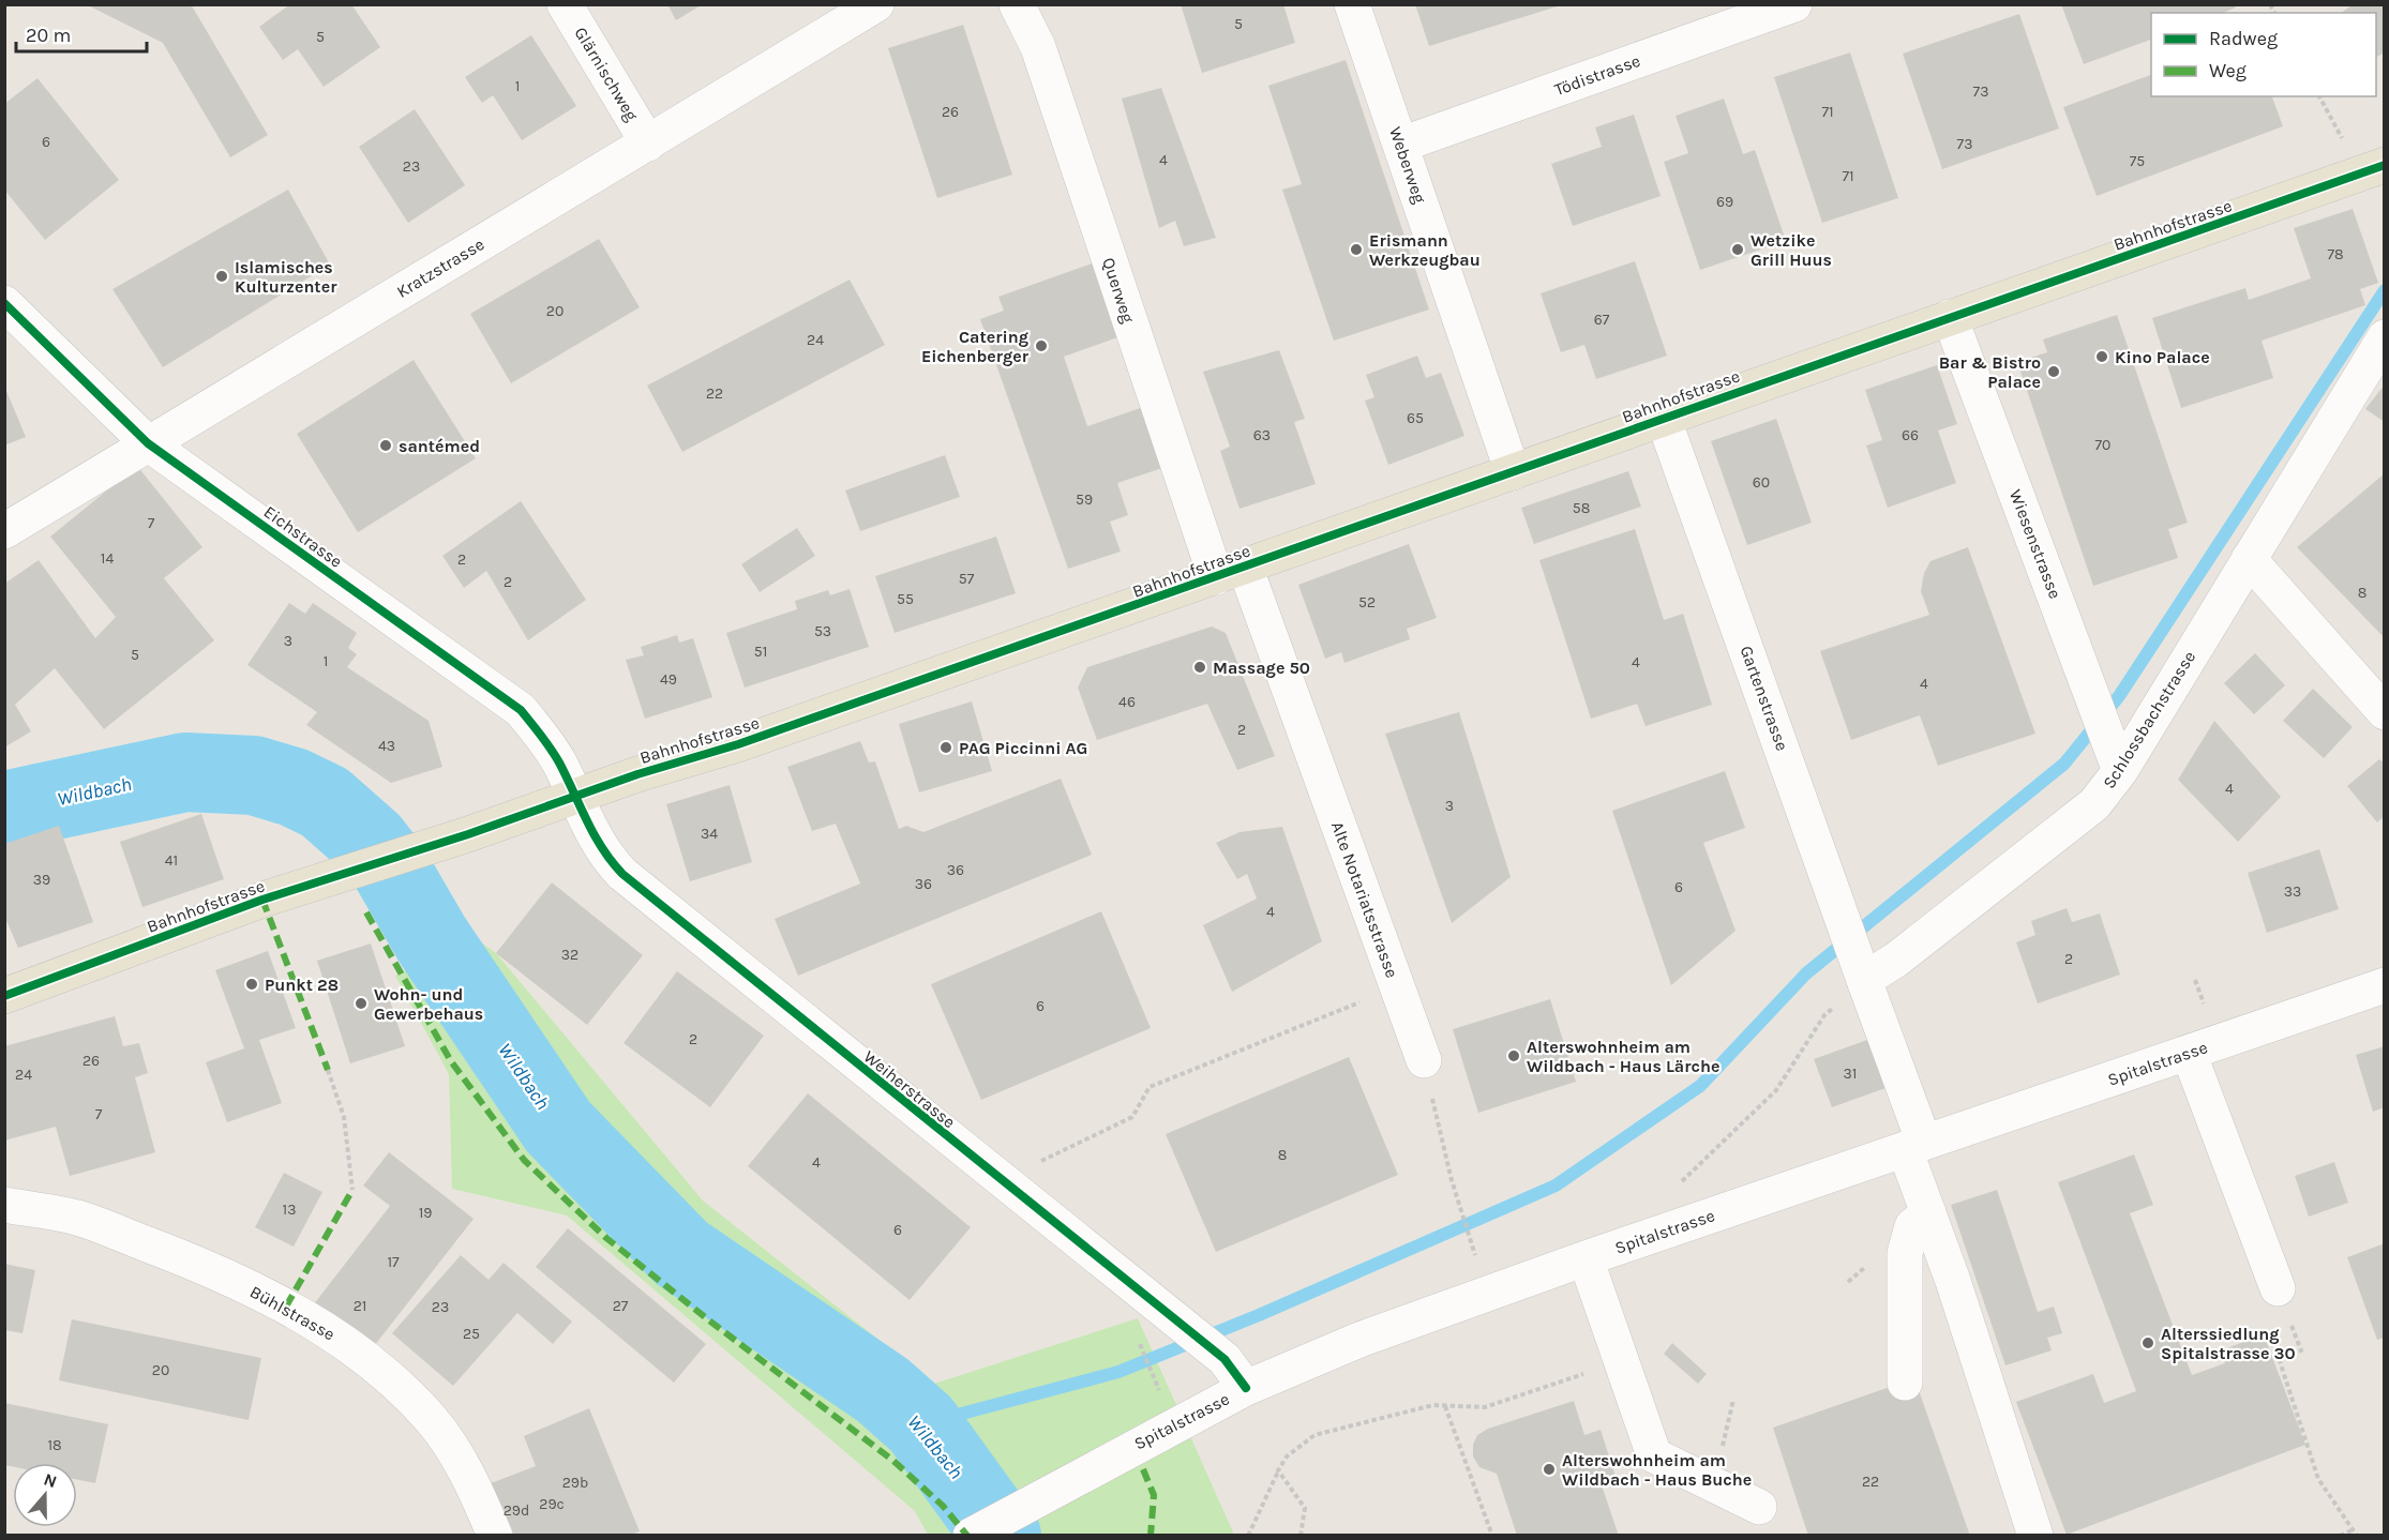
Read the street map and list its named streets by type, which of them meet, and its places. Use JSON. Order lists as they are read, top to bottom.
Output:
{
  "streets": {
    "main road": ["Bahnhofstrasse"],
    "street": [
      "Glärnischweg",
      "Tödistrasse",
      "Weberweg",
      "Kratzstrasse",
      "Querweg",
      "Eichstrasse",
      "Wiesenstrasse",
      "Gartenstrasse",
      "Schlossbachstrasse",
      "Alte Notariatsstrasse",
      "Spitalstrasse",
      "Weiherstrasse",
      "Bühlstrasse"
    ]
  },
  "crossings": [
    ["Glärnischweg", "Kratzstrasse"],
    ["Tödistrasse", "Weberweg"],
    ["Weberweg", "Bahnhofstrasse"],
    ["Bahnhofstrasse", "Querweg"],
    ["Bahnhofstrasse", "Eichstrasse"],
    ["Bahnhofstrasse", "Wiesenstrasse"],
    ["Bahnhofstrasse", "Gartenstrasse"],
    ["Bahnhofstrasse", "Alte Notariatsstrasse"],
    ["Bahnhofstrasse", "Weiherstrasse"],
    ["Kratzstrasse", "Eichstrasse"],
    ["Querweg", "Alte Notariatsstrasse"],
    ["Eichstrasse", "Weiherstrasse"],
    ["Wiesenstrasse", "Schlossbachstrasse"],
    ["Gartenstrasse", "Schlossbachstrasse"],
    ["Spitalstrasse", "Weiherstrasse"]
  ],
  "water": ["Wildbach"],
  "places": [
    "Erismann Werkzeugbau",
    "Wetzike Grill Huus",
    "Islamisches Kulturzenter",
    "Catering Eichenberger",
    "Kino Palace",
    "Bar & Bistro Palace",
    "santémed",
    "Massage 50",
    "PAG Piccinni AG",
    "Punkt 28",
    "Wohn- und Gewerbehaus",
    "Alterswohnheim am Wildbach - Haus Lärche",
    "Alterssiedlung Spitalstrasse 30",
    "Alterswohnheim am Wildbach - Haus Buche"
  ],
  "house_numbers": [
    "5",
    "5",
    "1",
    "73",
    "26",
    "71",
    "6",
    "73",
    "4",
    "75",
    "23",
    "71",
    "69",
    "78",
    "20",
    "67",
    "24",
    "22",
    "65",
    "63",
    "66",
    "70",
    "60",
    "59",
    "58",
    "7",
    "14",
    "2",
    "57",
    "2",
    "8",
    "55",
    "52",
    "53",
    "3",
    "51",
    "5",
    "1",
    "4",
    "49",
    "4",
    "46",
    "2",
    "43",
    "4",
    "3",
    "34",
    "41",
    "36",
    "39",
    "36",
    "6",
    "33",
    "4",
    "32",
    "2",
    "6",
    "2",
    "26",
    "31",
    "24",
    "7",
    "8",
    "4",
    "13",
    "19",
    "6",
    "17",
    "21",
    "27",
    "23",
    "25",
    "20",
    "18",
    "22",
    "29b",
    "29c",
    "29d"
  ],
  "legend": ["Radweg", "Weg"],
  "scale_bar": "20 m",
  "north": "top"
}
